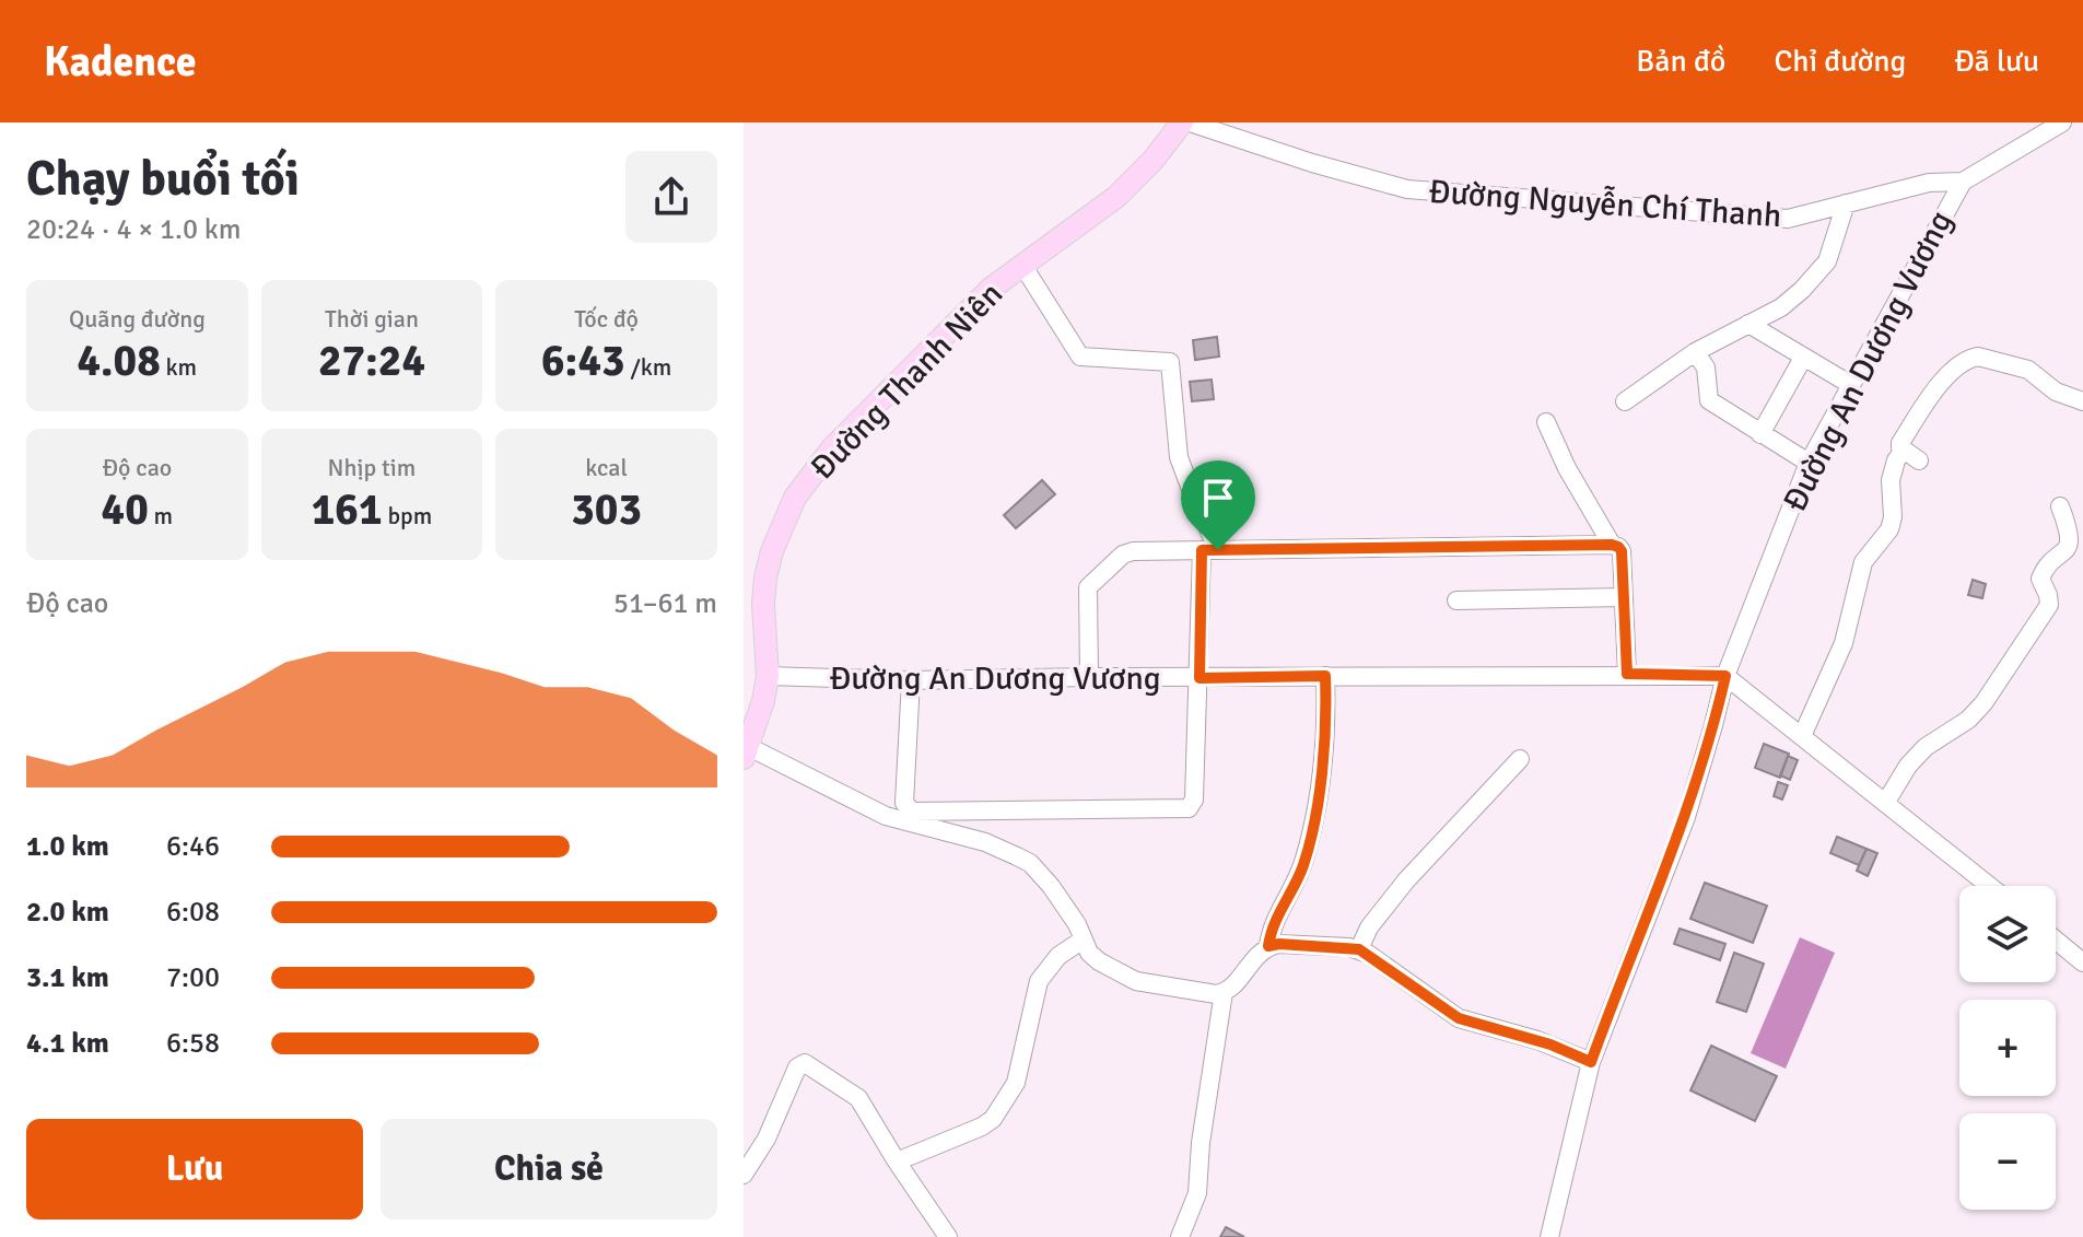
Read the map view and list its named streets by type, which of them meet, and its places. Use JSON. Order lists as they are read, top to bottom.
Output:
{
  "streets": {
    "main road": ["Đường Thanh Niên"],
    "street": ["Đường Nguyễn Chí Thanh", "Đường An Dương Vương"]
  },
  "crossings": [
    ["Đường Nguyễn Chí Thanh", "Đường An Dương Vương"],
    ["Đường An Dương Vương", "Đường Thanh Niên"]
  ],
  "page": {
    "header": "Kadence",
    "nav": ["Bản đồ", "Chỉ đường", "Đã lưu"],
    "heading": ["Chạy buổi tối", "20:24 · 4 × 1.0 km"],
    "stats": [
      ["Quãng đường", "4.08 km"],
      ["Thời gian", "27:24"],
      ["Tốc độ", "6:43 /km"],
      ["Độ cao", "40 m"],
      ["Nhịp tim", "161 bpm"],
      ["kcal", "303"]
    ],
    "chart": ["Độ cao", "51–61 m"],
    "list": [
      {
        "name": "1.0 km",
        "note": "6:46"
      },
      {
        "name": "2.0 km",
        "note": "6:08"
      },
      {
        "name": "3.1 km",
        "note": "7:00"
      },
      {
        "name": "4.1 km",
        "note": "6:58"
      }
    ],
    "map_buttons": ["+", "−"],
    "buttons": ["Lưu", "Chia sẻ"]
  }
}
